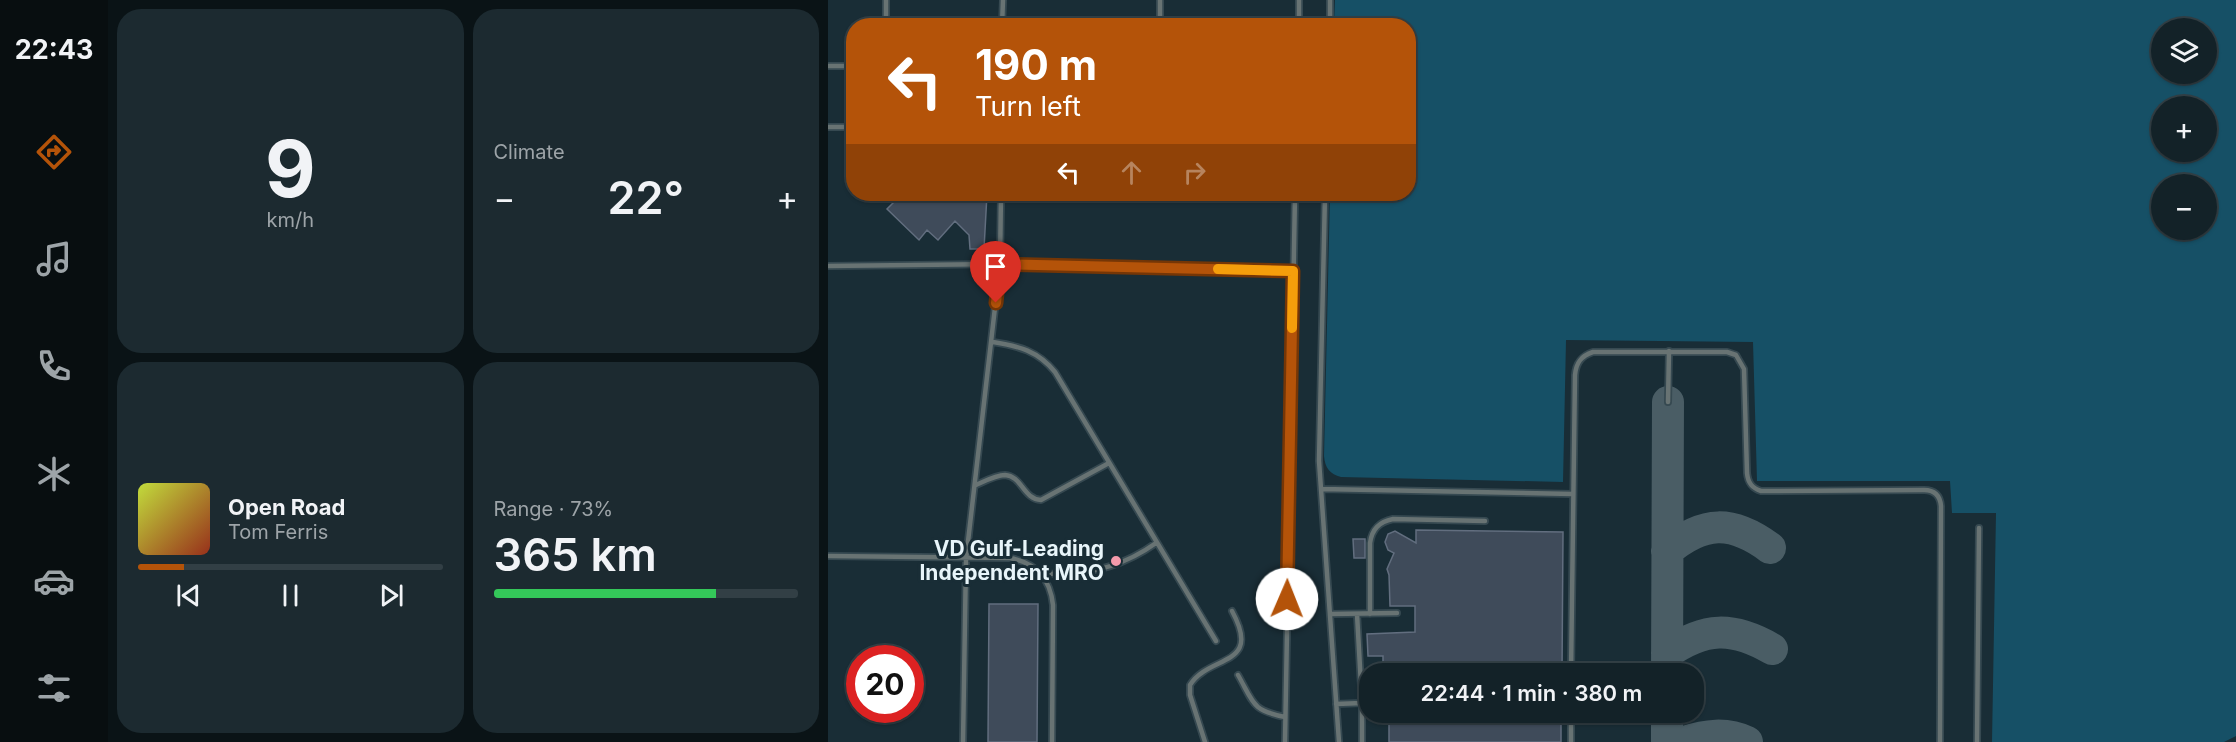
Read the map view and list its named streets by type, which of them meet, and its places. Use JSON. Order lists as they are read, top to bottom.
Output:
{
  "places": ["VD Gulf-Leading Independent MRO"],
  "page": {
    "tabs": "22:43",
    "tile": [
      ["9", "km/h"],
      "Climate",
      ["Range · 73%", "365 km"]
    ],
    "map_buttons": ["+", "−"],
    "turn": ["190 m", "Turn left"],
    "heat": ["−", "22°", "+"],
    "song": ["Open Road", "Tom Ferris"],
    "limit": "20",
    "trip": "22:44 · 1 min · 380 m"
  }
}
